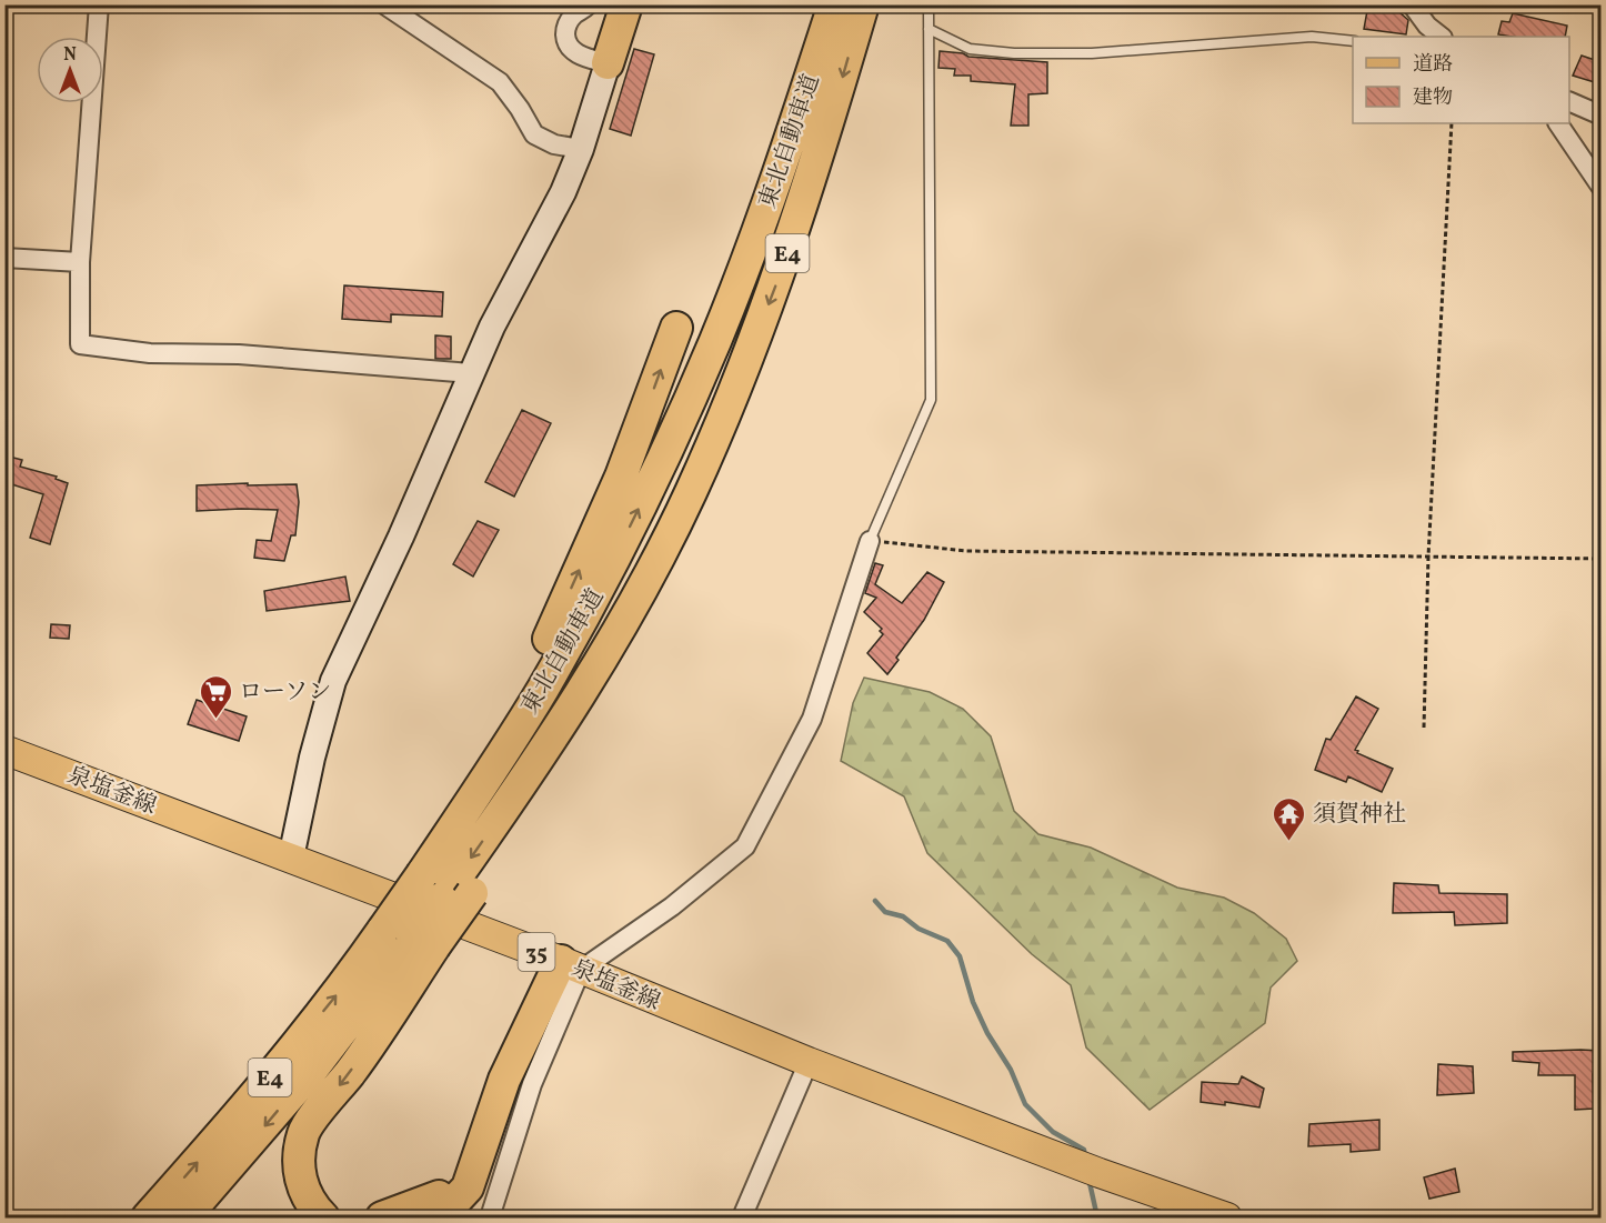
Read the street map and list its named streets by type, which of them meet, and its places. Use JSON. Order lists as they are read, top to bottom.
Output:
{
  "streets": {
    "highway": ["東北自動車道", "E4"],
    "main road": ["泉塩釜線", "35"]
  },
  "places": {
    "supermarket": ["ローソン"],
    "temple": ["須賀神社"]
  },
  "legend": ["道路", "建物"],
  "north": "top"
}
